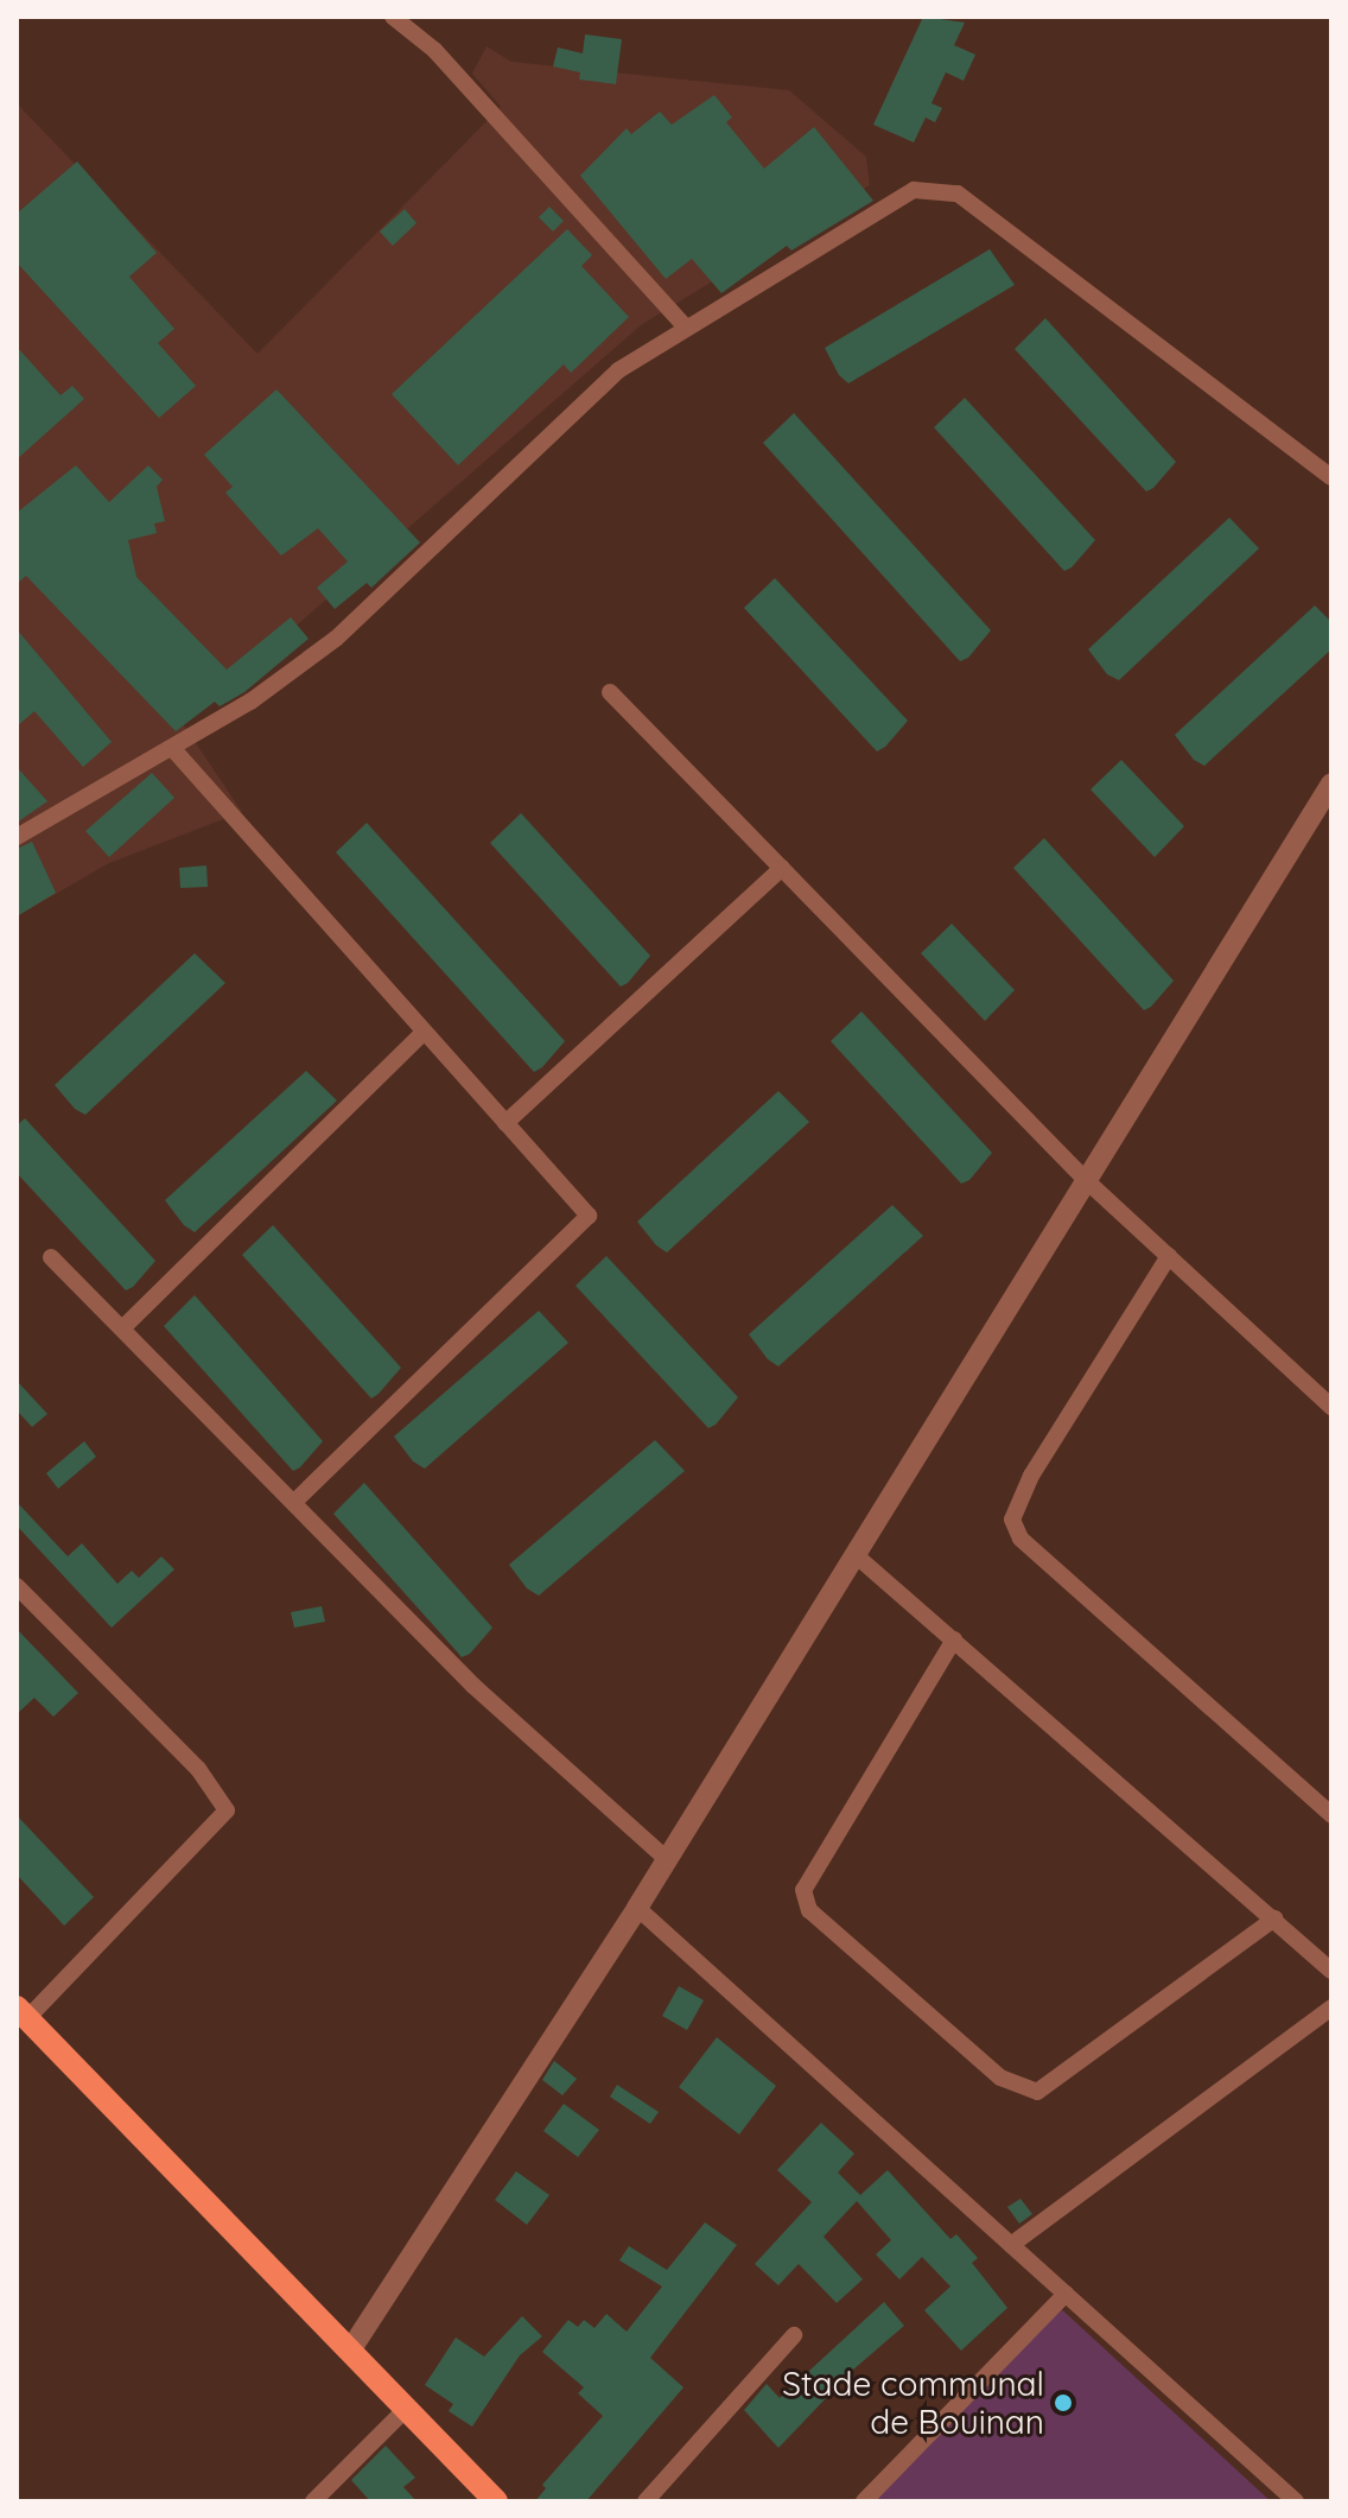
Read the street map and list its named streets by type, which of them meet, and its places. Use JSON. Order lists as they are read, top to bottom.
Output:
{
  "places": ["Stade communal de Bouinan"]
}
